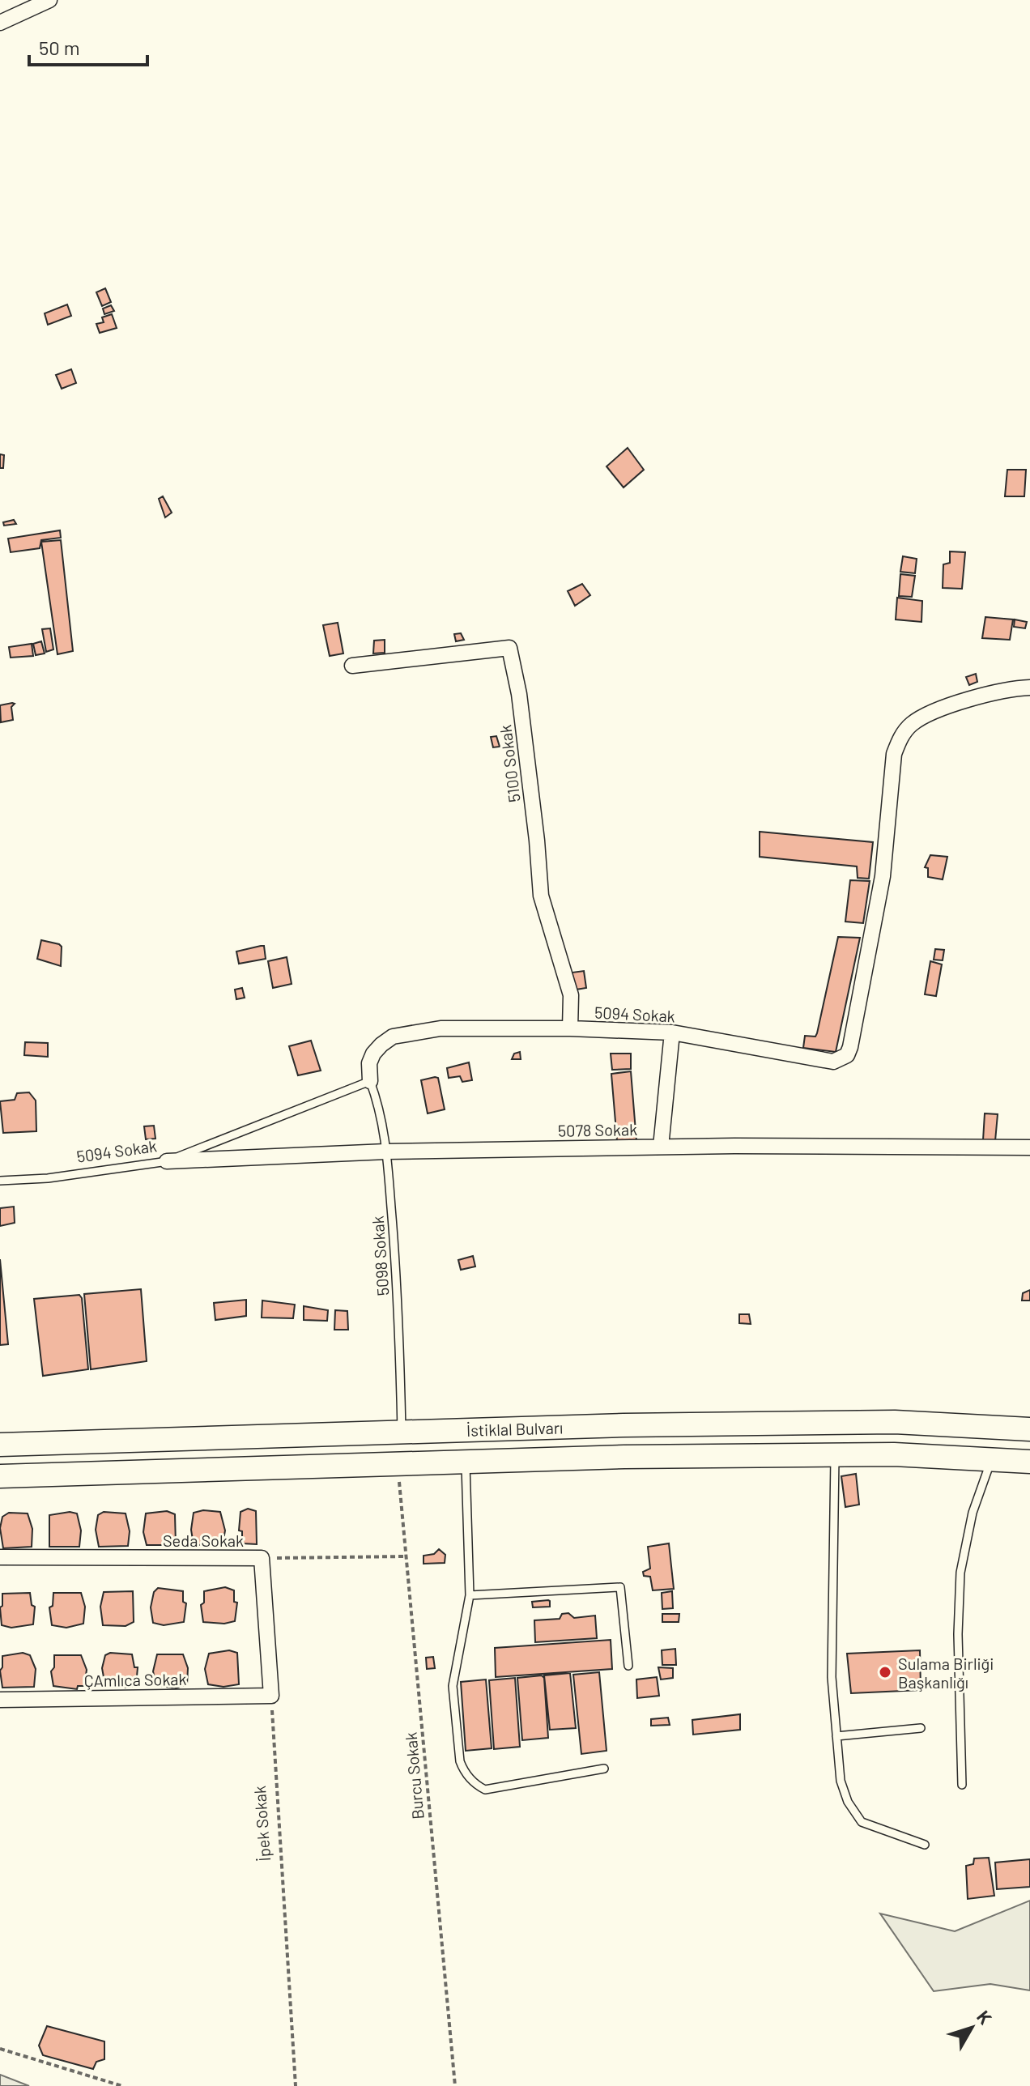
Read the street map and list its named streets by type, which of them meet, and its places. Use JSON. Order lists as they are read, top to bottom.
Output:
{
  "streets": {
    "main road": ["İstiklal Bulvarı"],
    "street": [
      "5100 Sokak",
      "5094 Sokak",
      "5078 Sokak",
      "Seda Sokak",
      "ÇAmlıca Sokak"
    ],
    "lane": ["5098 Sokak"],
    "path": ["Burcu Sokak", "İpek Sokak"]
  },
  "crossings": [
    ["5100 Sokak", "5094 Sokak"],
    ["5094 Sokak", "5078 Sokak"],
    ["5094 Sokak", "5098 Sokak"],
    ["5078 Sokak", "5098 Sokak"],
    ["5098 Sokak", "İstiklal Bulvarı"],
    ["İstiklal Bulvarı", "Burcu Sokak"],
    ["Seda Sokak", "Burcu Sokak"],
    ["ÇAmlıca Sokak", "İpek Sokak"]
  ],
  "places": ["Sulama Birliği Başkanlığı"],
  "scale_bar": "50 m",
  "north": "top right"
}
